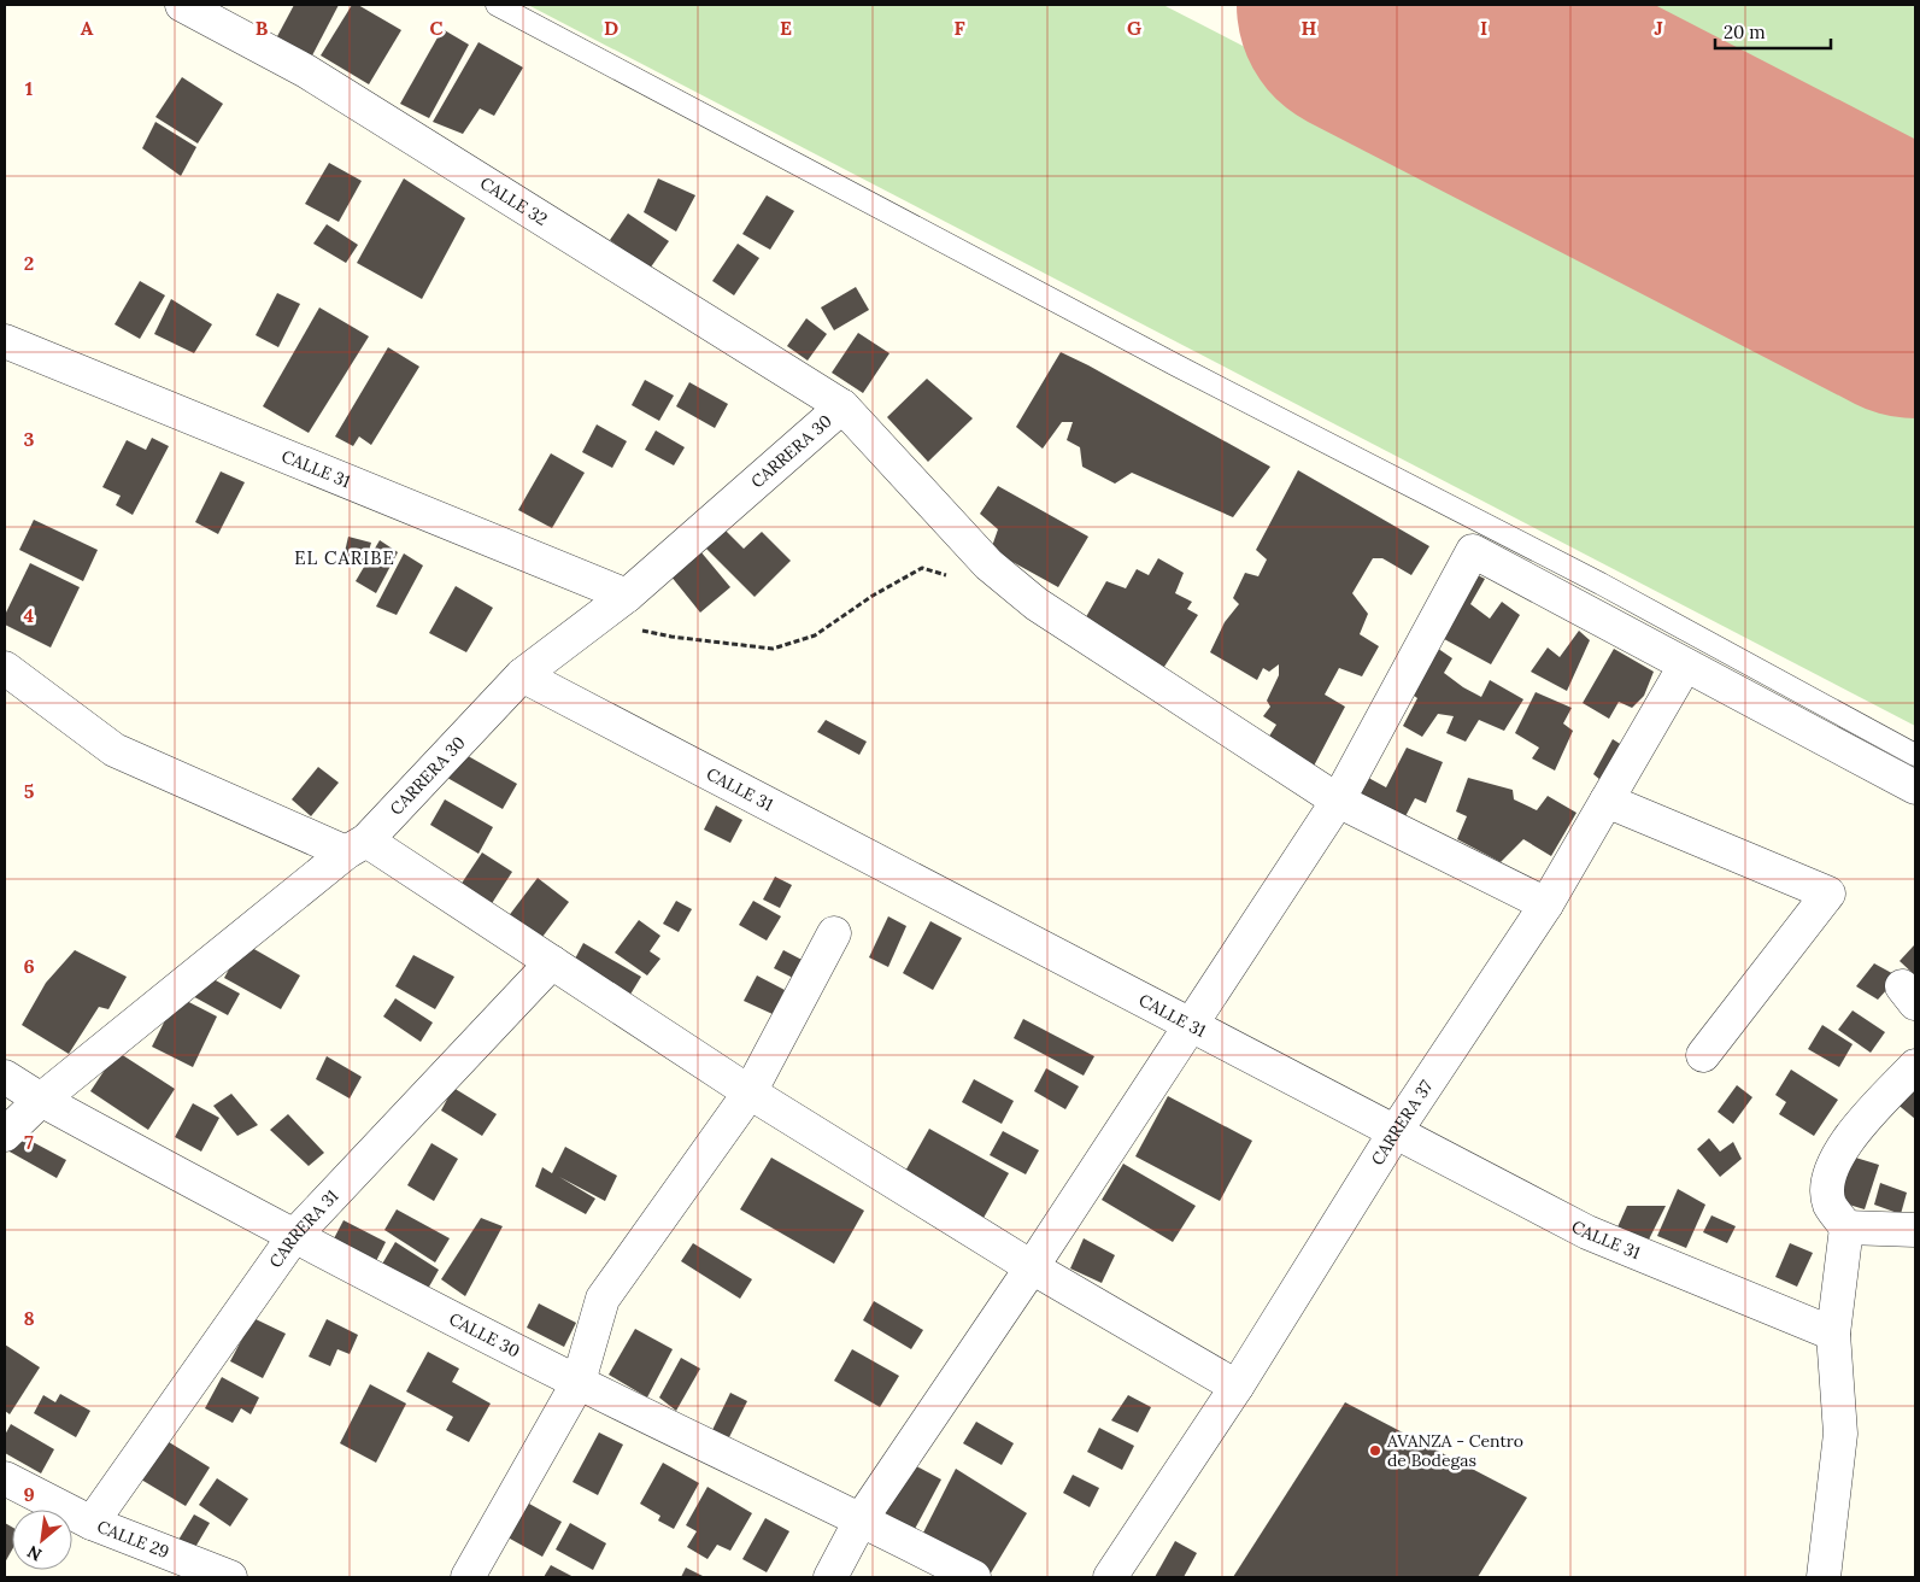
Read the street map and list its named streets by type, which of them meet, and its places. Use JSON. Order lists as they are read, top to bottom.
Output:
{
  "streets": {
    "street": [
      "CALLE 32",
      "CARRERA 30",
      "CALLE 31",
      "CARRERA 37",
      "CARRERA 31",
      "CALLE 30",
      "CALLE 29"
    ]
  },
  "crossings": [
    ["CALLE 32", "CARRERA 30"],
    ["CALLE 32", "CARRERA 37"],
    ["CARRERA 30", "CALLE 31"],
    ["CARRERA 30", "CALLE 30"],
    ["CALLE 31", "CARRERA 37"],
    ["CARRERA 31", "CALLE 30"],
    ["CARRERA 31", "CALLE 29"]
  ],
  "districts": ["EL CARIBE"],
  "places": ["AVANZA - Centro de Bodegas"],
  "scale_bar": "20 m",
  "north": "bottom left",
  "grid": {
    "columns": [
      "A",
      "B",
      "C",
      "D",
      "E",
      "F",
      "G",
      "H",
      "I",
      "J"
    ],
    "rows": [
      "1",
      "2",
      "3",
      "4",
      "5",
      "6",
      "7",
      "8",
      "9"
    ]
  }
}
